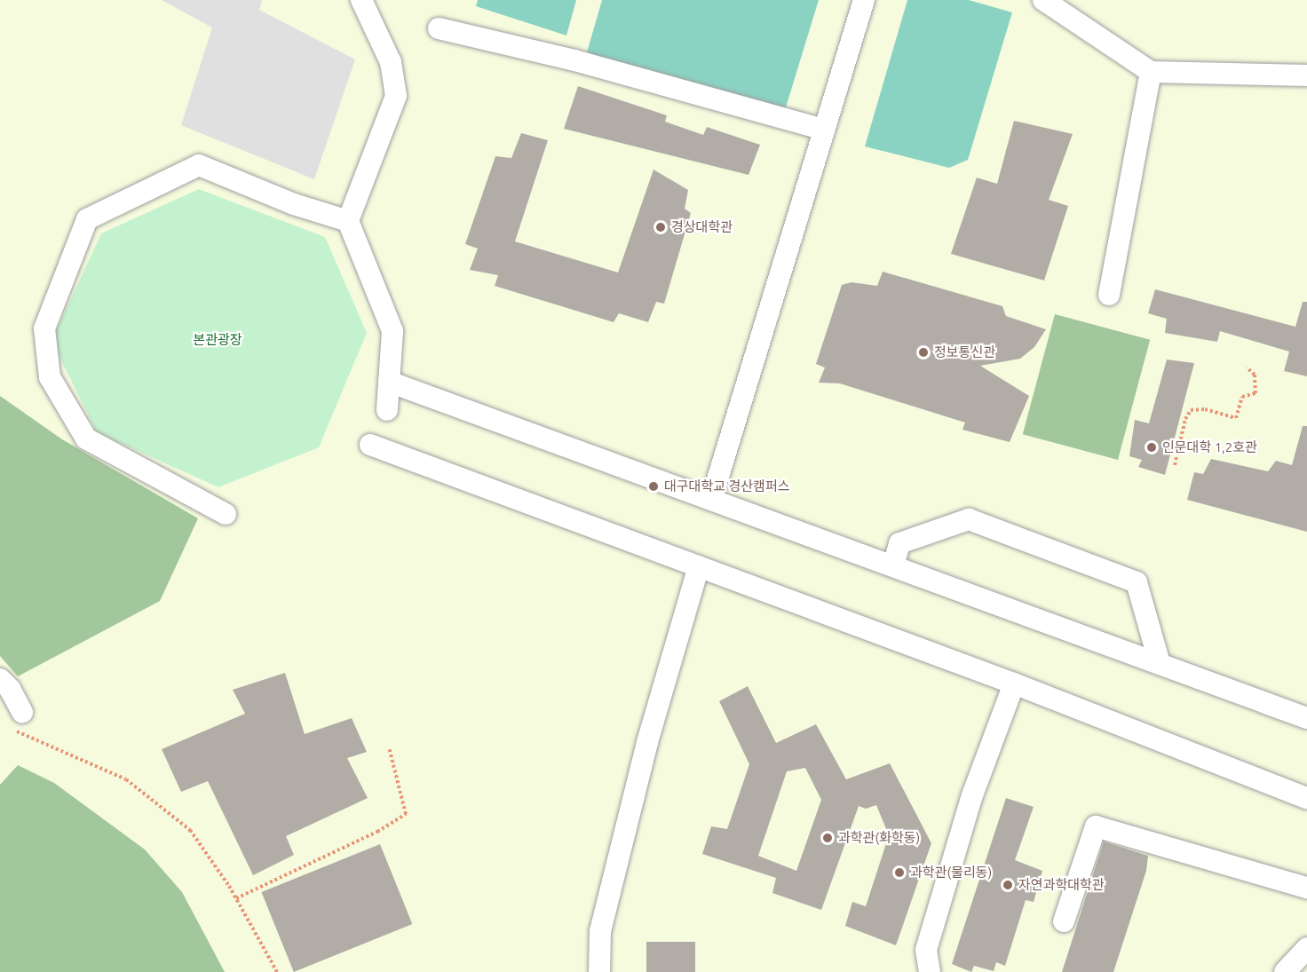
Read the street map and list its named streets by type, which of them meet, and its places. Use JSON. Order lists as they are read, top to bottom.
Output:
{
  "parks": ["본관광장"],
  "places": [
    "경상대학관",
    "정보통신관",
    "인문대학 1,2호관",
    "대구대학교 경산캠퍼스",
    "과학관(화학동)",
    "과학관(물리동)",
    "자연과학대학관"
  ]
}
